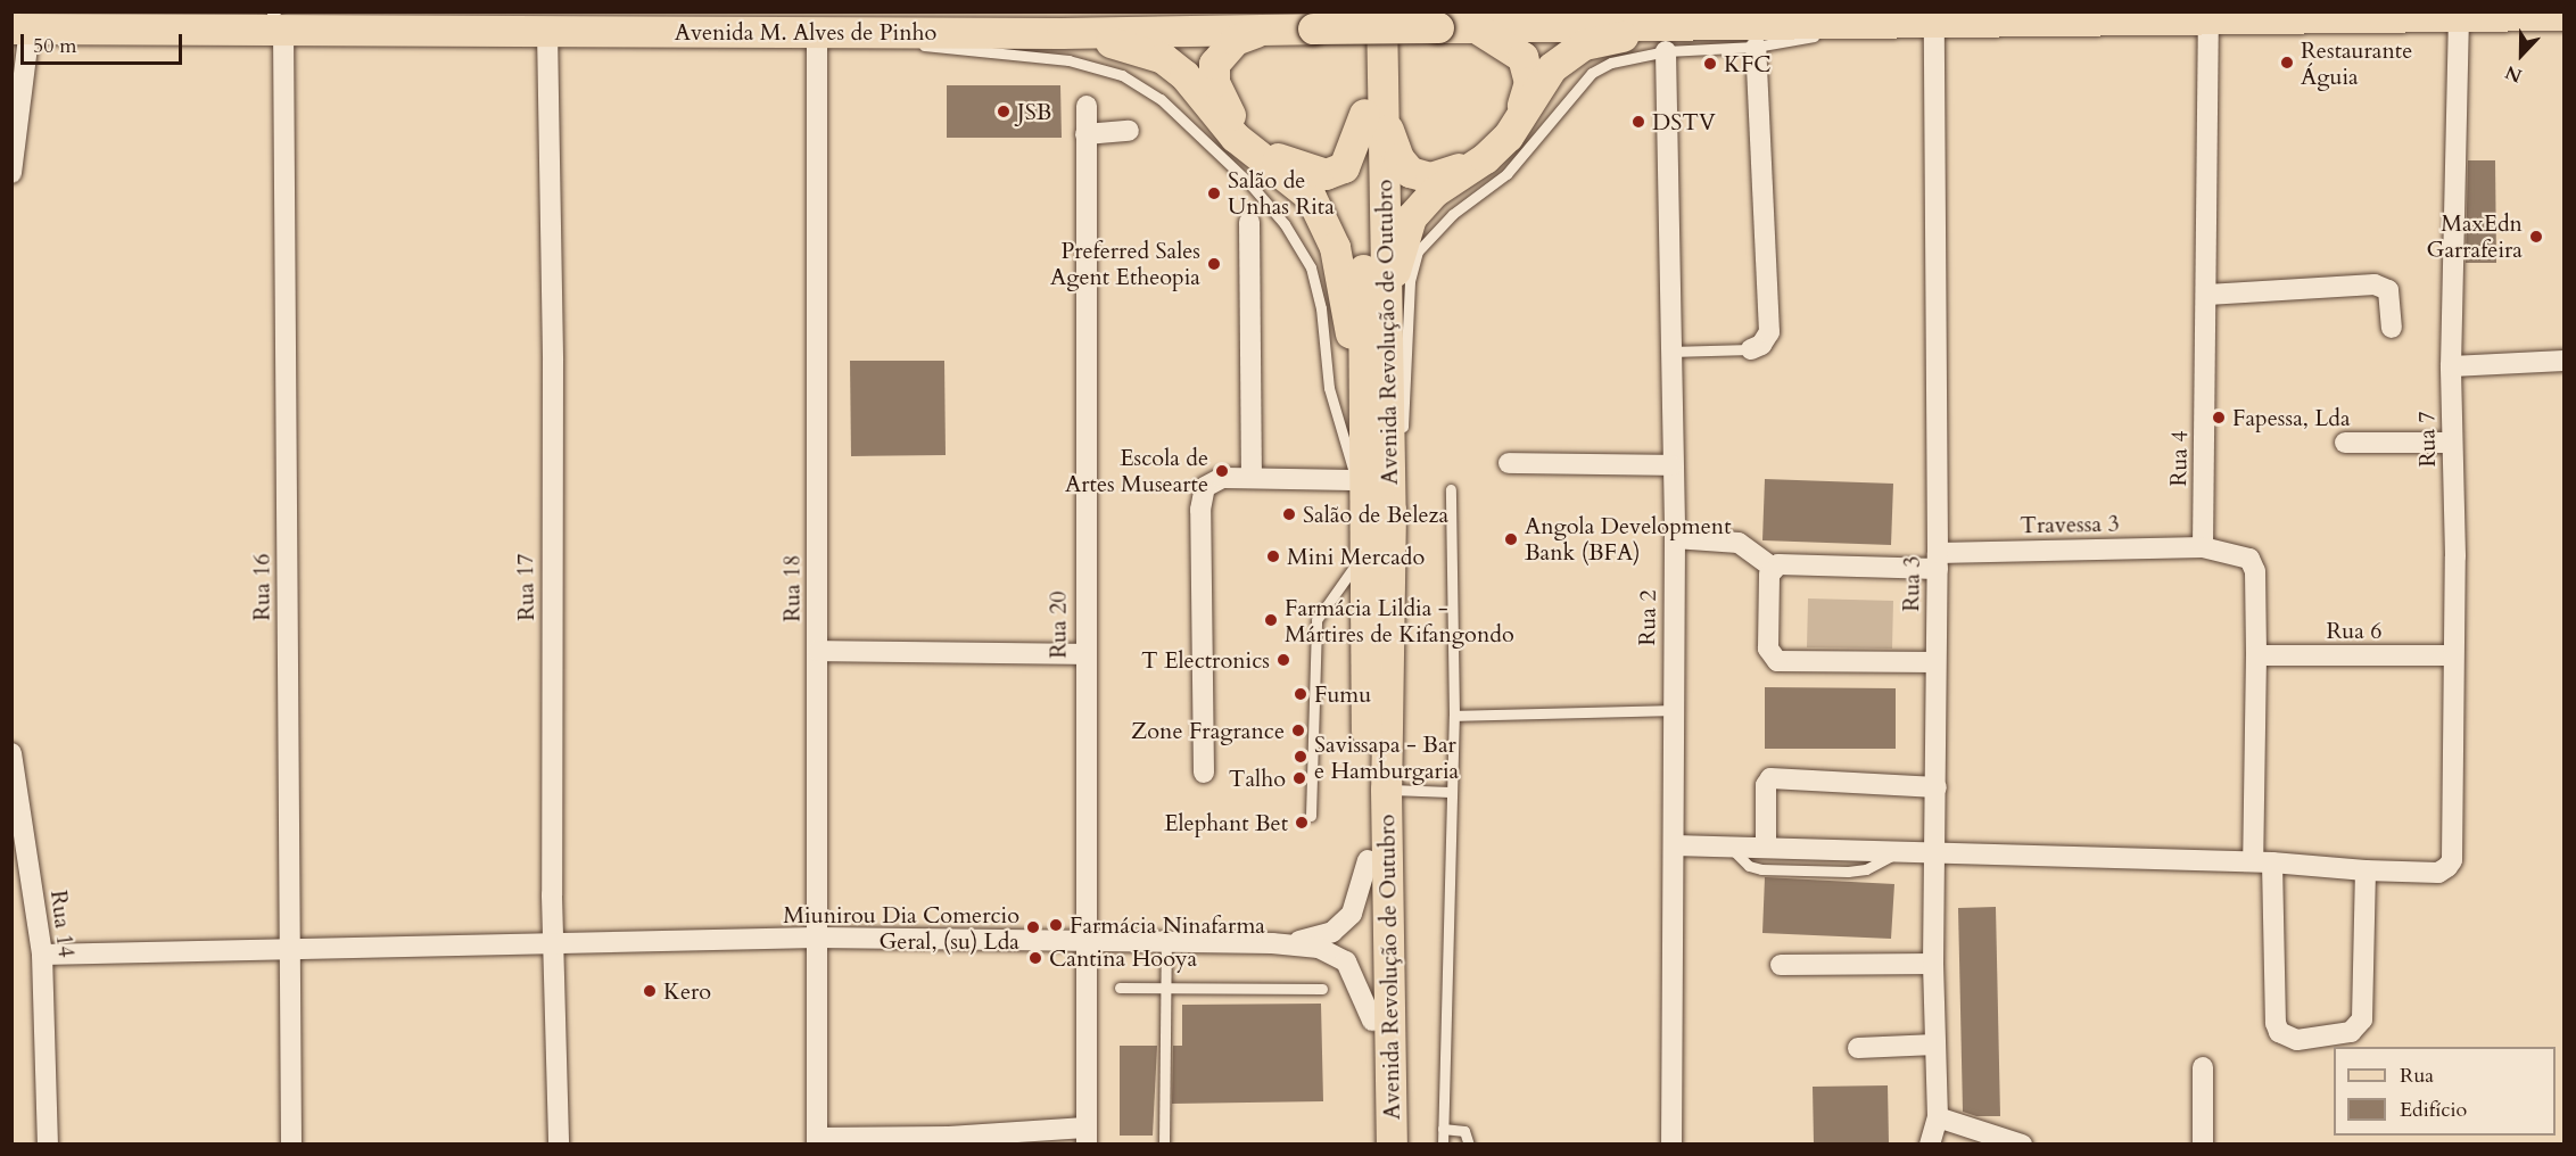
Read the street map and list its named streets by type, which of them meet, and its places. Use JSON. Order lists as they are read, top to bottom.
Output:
{
  "streets": {
    "main road": ["Avenida M. Alves de Pinho", "Avenida Revolução de Outubro"],
    "street": [
      "Rua 7",
      "Rua 4",
      "Travessa 3",
      "Rua 3",
      "Rua 16",
      "Rua 17",
      "Rua 18",
      "Rua 2",
      "Rua 20",
      "Rua 6",
      "Rua 14"
    ]
  },
  "crossings": [
    ["Avenida M. Alves de Pinho", "Rua 16"],
    ["Avenida M. Alves de Pinho", "Rua 17"],
    ["Avenida M. Alves de Pinho", "Rua 18"],
    ["Rua 7", "Rua 6"],
    ["Rua 4", "Travessa 3"],
    ["Travessa 3", "Rua 3"]
  ],
  "places": [
    "Restaurante Águia",
    "KFC",
    "JSB",
    "DSTV",
    "Salão de Unhas Rita",
    "MaxEdn Garrafeira",
    "Preferred Sales Agent Etheopia",
    "Fapessa, Lda",
    "Escola de Artes Musearte",
    "Salão de Beleza",
    "Angola Development Bank (BFA)",
    "Mini Mercado",
    "Farmácia Lildia - Mártires de Kifangondo",
    "T Electronics",
    "Fumu",
    "Zone Fragrance",
    "Savissapa - Bar e Hamburgaria",
    "Talho",
    "Elephant Bet",
    "Farmácia Ninafarma",
    "Miunirou Dia Comercio Geral, (su) Lda",
    "Cantina Hooya",
    "Kero"
  ],
  "legend": ["Rua", "Edifício"],
  "scale_bar": "50 m",
  "north": "bottom"
}
